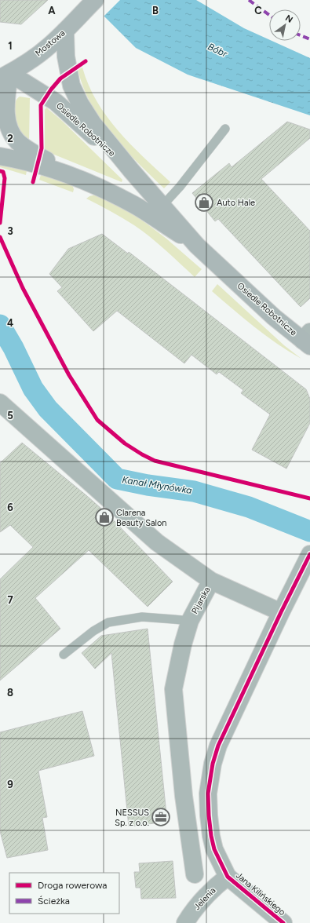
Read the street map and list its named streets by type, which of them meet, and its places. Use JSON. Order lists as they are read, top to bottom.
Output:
{
  "streets": {
    "street": [
      "Mostowa",
      "Osiedle Robotnicze",
      "Pijarska",
      "Jana Kilińskiego",
      "Jelenia"
    ]
  },
  "crossings": [
    ["Mostowa", "Osiedle Robotnicze"],
    ["Jana Kilińskiego", "Jelenia"]
  ],
  "water": ["Bóbr", "Kanał Młynówka"],
  "places": {
    "shop": ["Auto Hale", "Clarena Beauty Salon"],
    "office": ["NESSUS Sp. z o.o."]
  },
  "legend": ["Droga rowerowa", "Ścieżka"],
  "north": "top right",
  "grid": {
    "columns": ["A", "B", "C"],
    "rows": [
      "1",
      "2",
      "3",
      "4",
      "5",
      "6",
      "7",
      "8",
      "9"
    ]
  }
}
